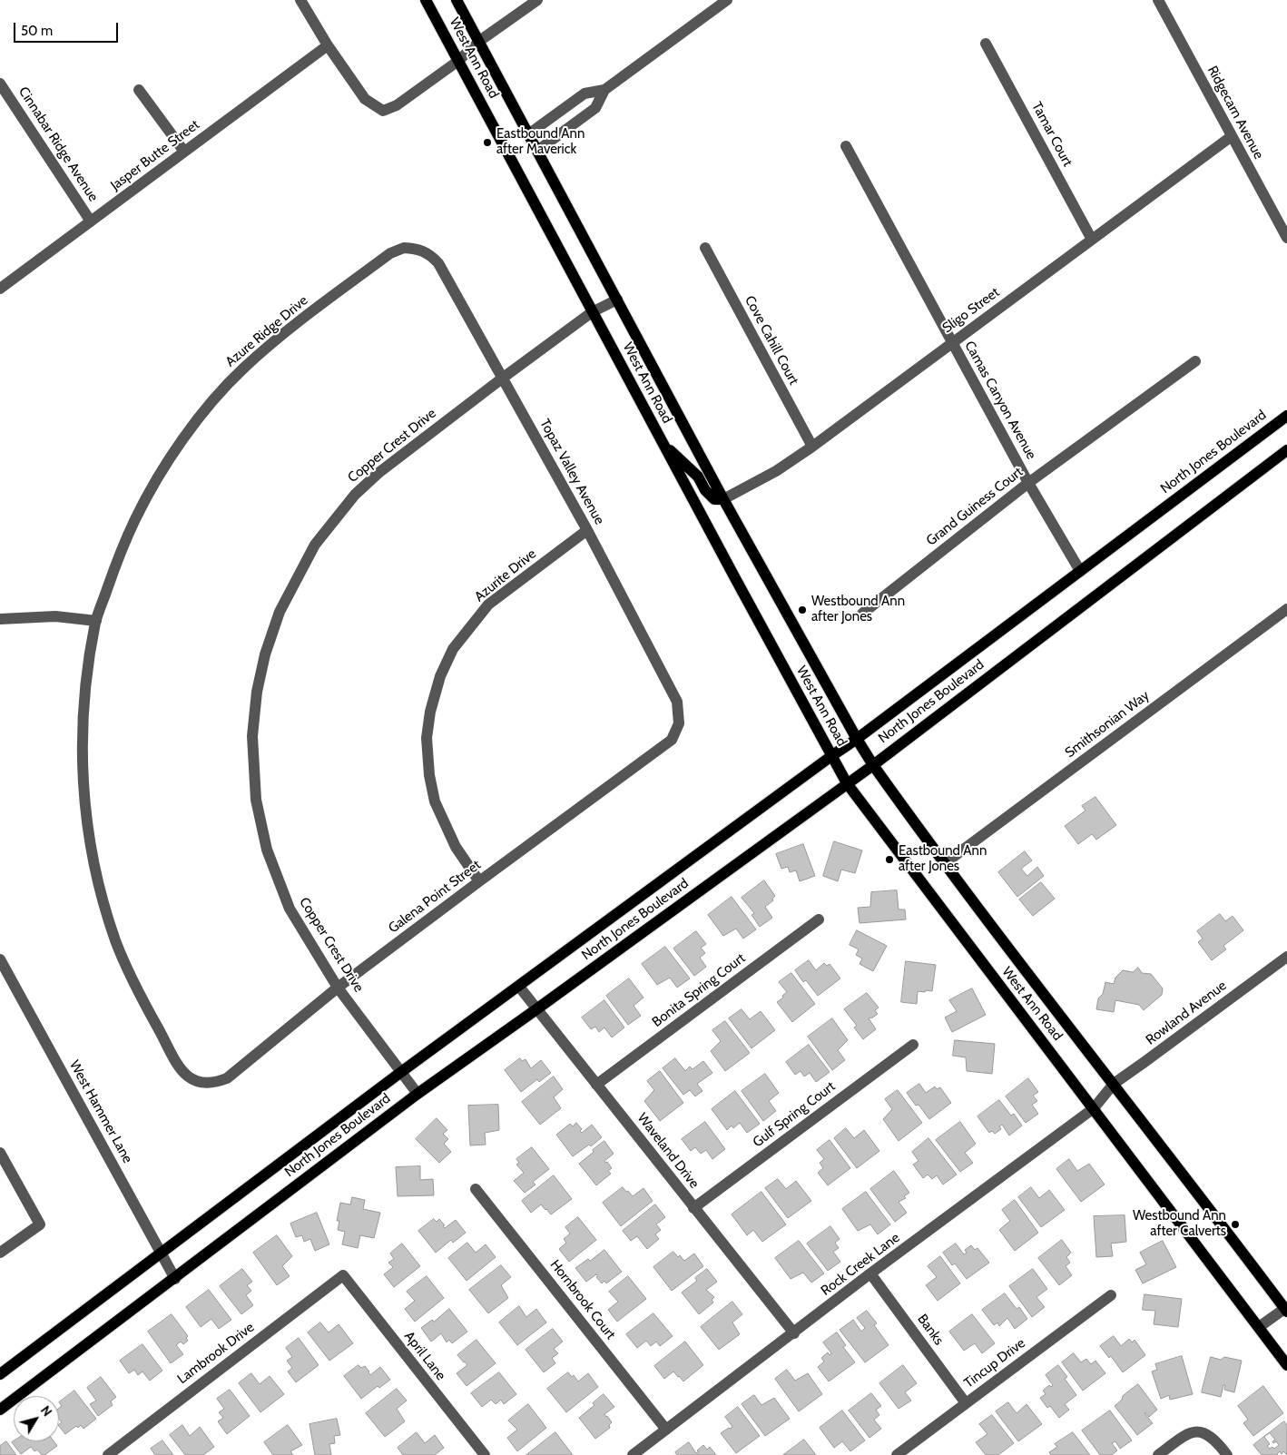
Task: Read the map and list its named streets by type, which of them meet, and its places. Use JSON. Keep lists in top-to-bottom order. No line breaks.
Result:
{"streets":{"main road":["West Ann Road","North Jones Boulevard"],"street":["Ridgecarn Avenue","Tamar Court","Cinnabar Ridge Avenue","Jasper Butte Street","Sligo Street","Azure Ridge Drive","Cove Cahill Court","Camas Canyon Avenue","Copper Crest Drive","Topaz Valley Avenue","Grand Guiness Court","Azurite Drive","Smithsonian Way","Galena Point Street","Bonita Spring Court","Rowland Avenue","West Hammer Lane","Gulf Spring Court","Waveland Drive","Rock Creek Lane","Hornbrook Court","Banks","Lambrook Drive","April Lane","Tincup Drive"]},"crossings":[["West Ann Road","Sligo Street"],["West Ann Road","Copper Crest Drive"],["West Ann Road","North Jones Boulevard"],["West Ann Road","Smithsonian Way"],["West Ann Road","Rowland Avenue"],["West Ann Road","Rock Creek Lane"],["Ridgecarn Avenue","Sligo Street"],["Tamar Court","Sligo Street"],["Cinnabar Ridge Avenue","Jasper Butte Street"],["Sligo Street","Cove Cahill Court"],["Sligo Street","Camas Canyon Avenue"],["Azure Ridge Drive","Topaz Valley Avenue"],["Azure Ridge Drive","Galena Point Street"],["Camas Canyon Avenue","North Jones Boulevard"],["Camas Canyon Avenue","Grand Guiness Court"],["Copper Crest Drive","North Jones Boulevard"],["Copper Crest Drive","Topaz Valley Avenue"],["Copper Crest Drive","Galena Point Street"],["North Jones Boulevard","West Hammer Lane"],["North Jones Boulevard","Waveland Drive"],["Topaz Valley Avenue","Azurite Drive"],["Topaz Valley Avenue","Galena Point Street"],["Azurite Drive","Galena Point Street"],["Bonita Spring Court","Waveland Drive"],["Rowland Avenue","Rock Creek Lane"],["Gulf Spring Court","Waveland Drive"],["Waveland Drive","Rock Creek Lane"],["Rock Creek Lane","Hornbrook Court"],["Rock Creek Lane","Banks"],["Banks","Tincup Drive"],["Lambrook Drive","April Lane"]],"places":["Eastbound Ann after Maverick","Westbound Ann after Jones","Eastbound Ann after Jones","Westbound Ann after Calverts"],"scale_bar":"50 m","north":"top right"}
